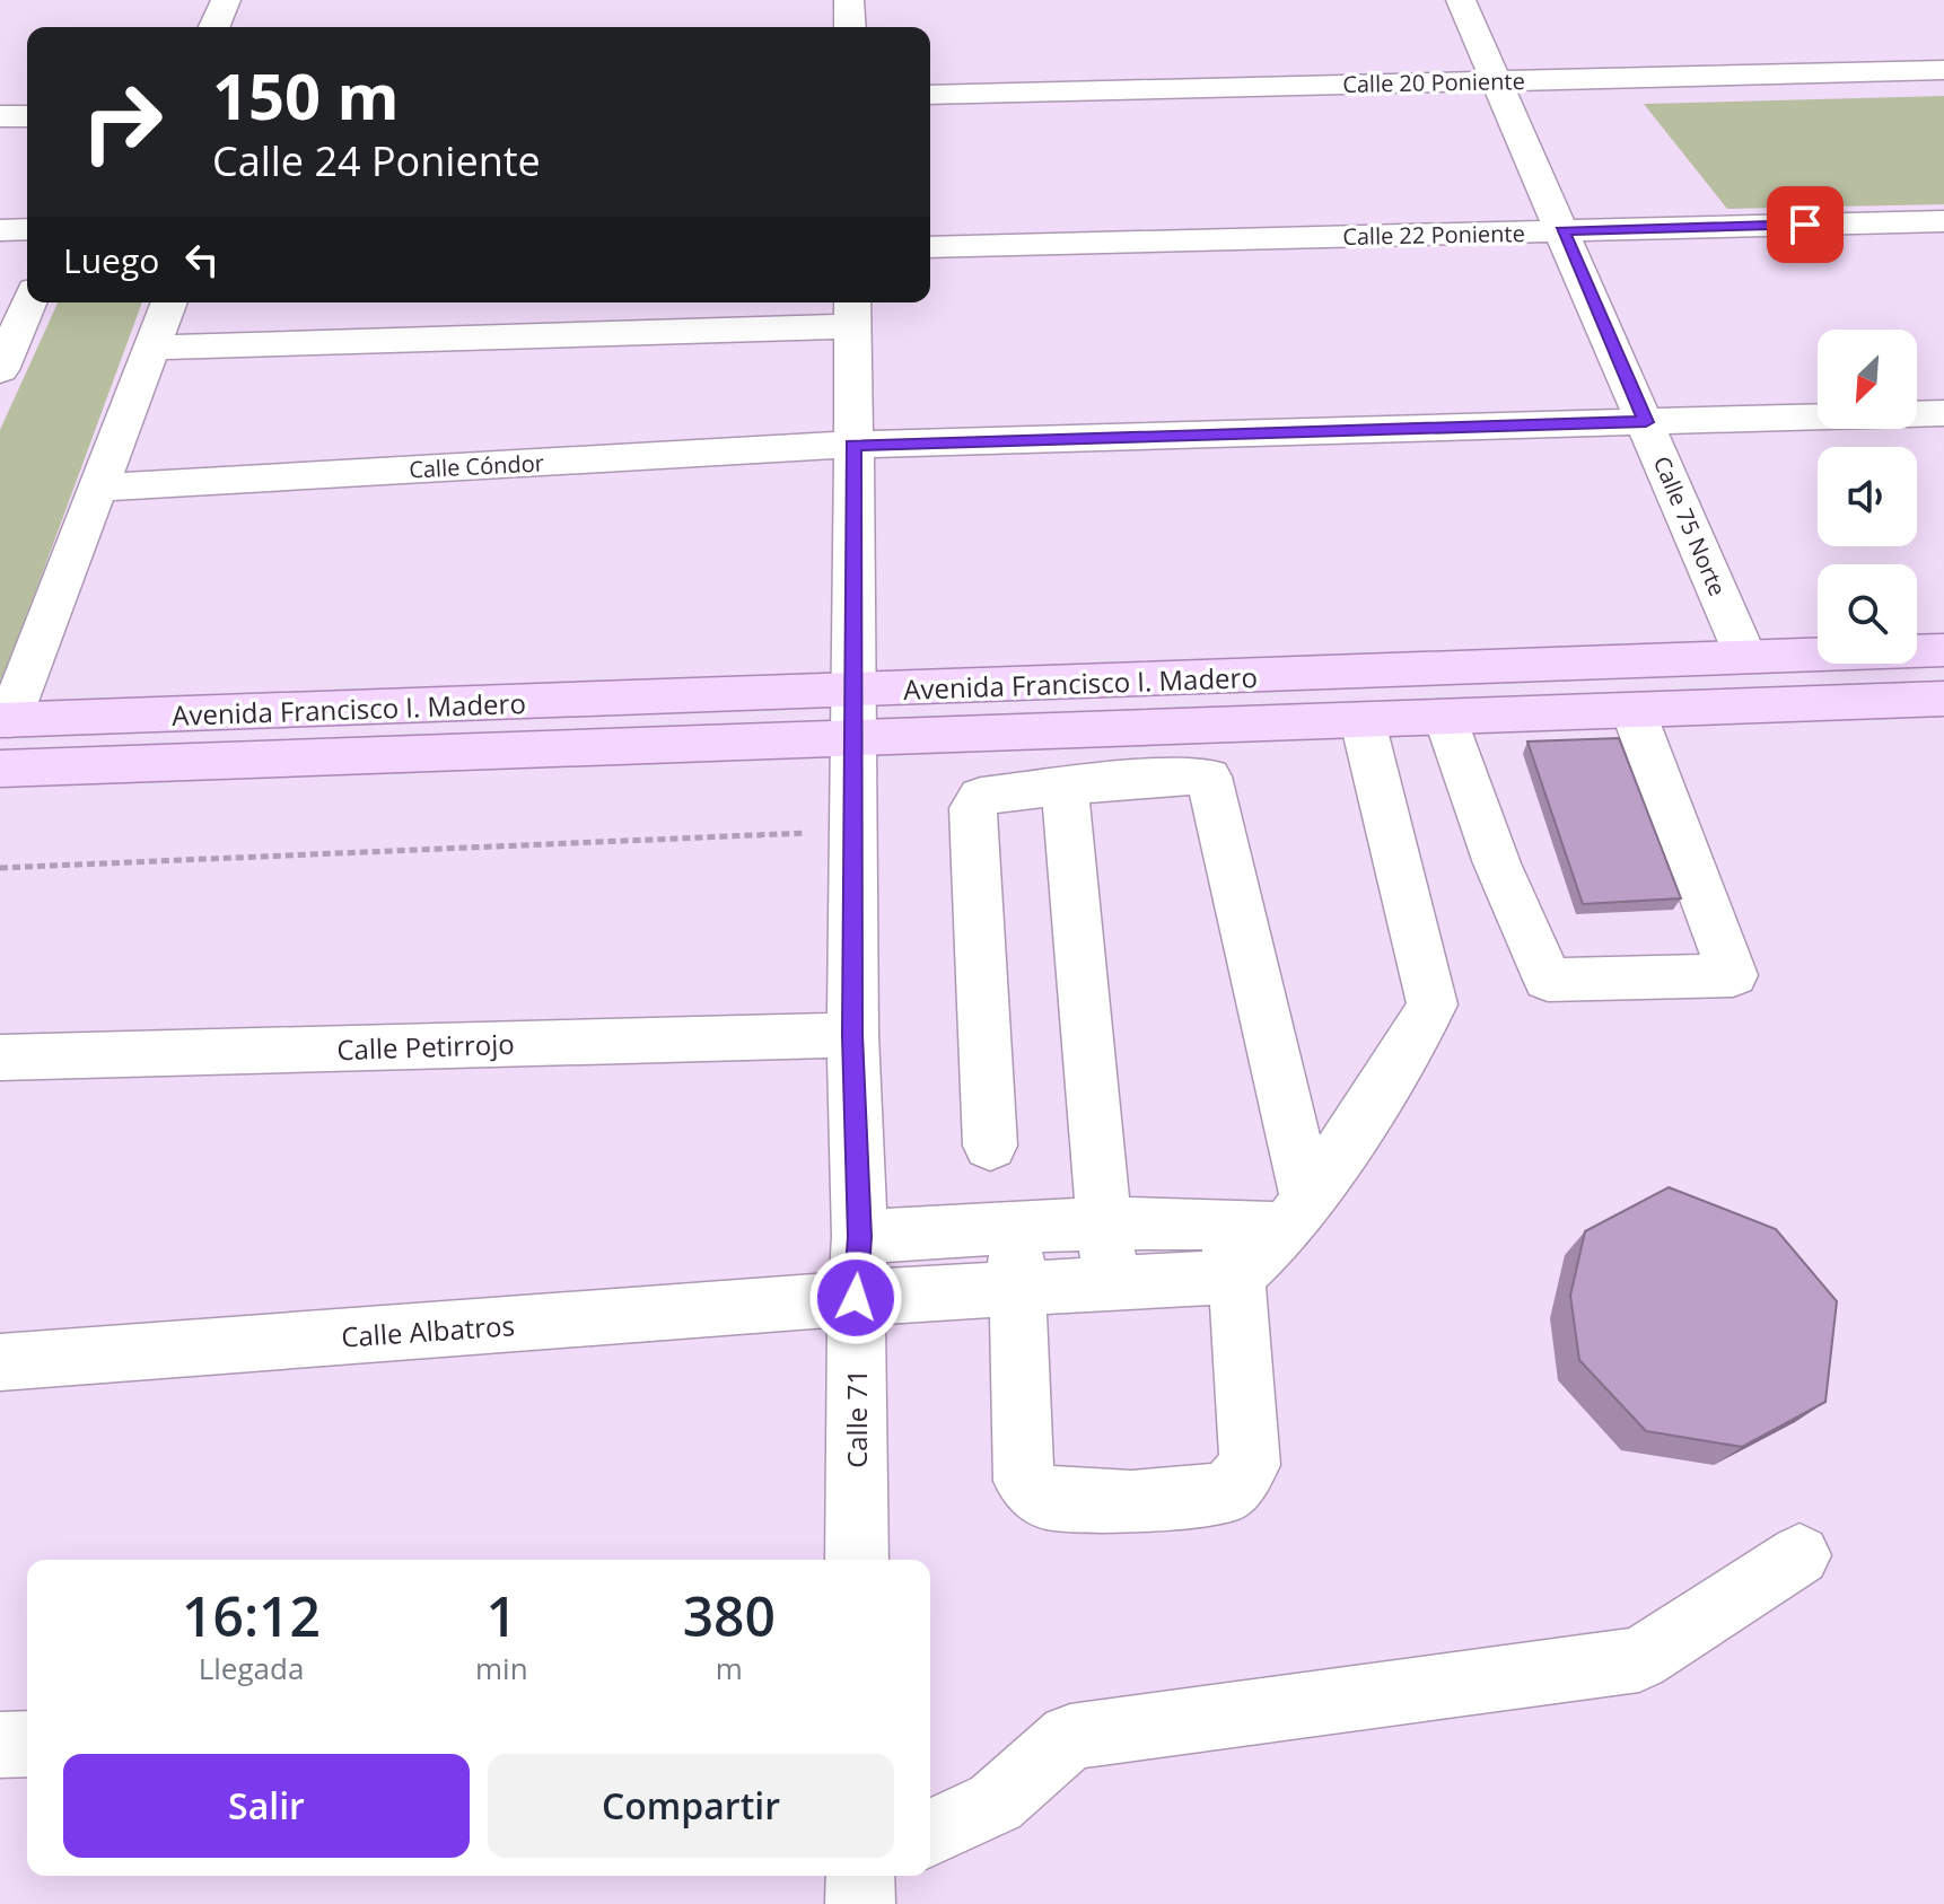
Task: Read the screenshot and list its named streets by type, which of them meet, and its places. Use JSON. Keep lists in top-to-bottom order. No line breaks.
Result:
{"streets":{"main road":["Avenida Francisco I. Madero"],"street":["Calle 20 Poniente","Calle 22 Poniente","Calle Cóndor","Calle 75 Norte","Calle Petirrojo","Calle Albatros","Calle 71"]},"crossings":[["Calle 20 Poniente","Calle 75 Norte"],["Calle 22 Poniente","Calle 75 Norte"],["Calle Cóndor","Calle 75 Norte"],["Calle Cóndor","Calle 71"],["Calle 75 Norte","Avenida Francisco I. Madero"],["Avenida Francisco I. Madero","Calle 71"],["Calle Petirrojo","Calle 71"],["Calle Albatros","Calle 71"]],"north":"bottom left","page":{"turn":["150 m","Calle 24 Poniente"],"then":"Luego","eta":["16:12","Llegada","1","min","380","m"],"buttons":["Salir","Compartir"]}}
